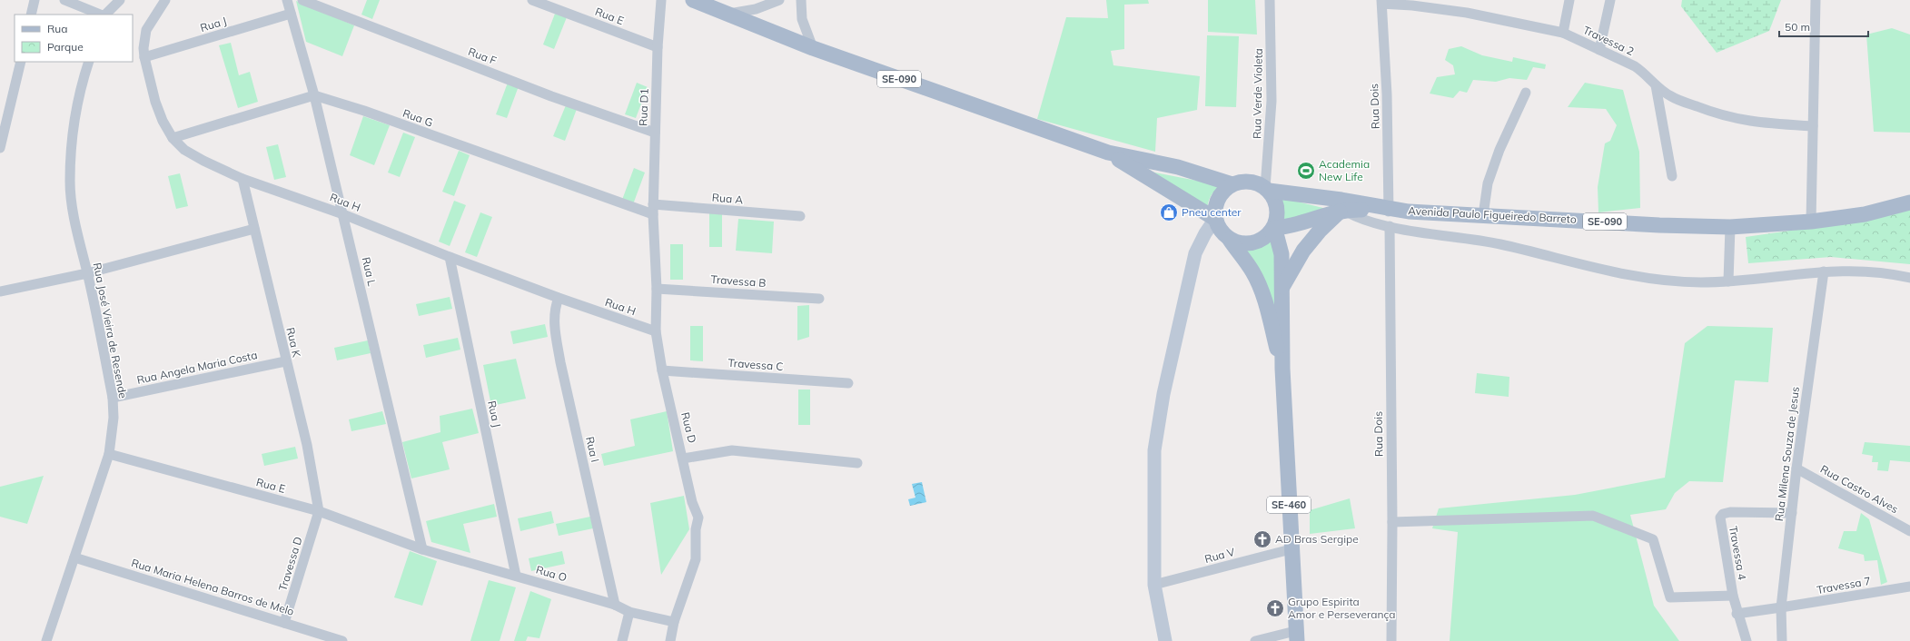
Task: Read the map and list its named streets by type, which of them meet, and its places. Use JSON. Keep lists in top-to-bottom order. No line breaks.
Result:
{"streets":{"main road":["SE-090","Avenida Paulo Figueiredo Barreto","SE-460"],"street":["Rua E","Rua J","Travessa 2","Rua F","Rua Verde Violeta","Rua Dois","Rua D1","Rua G","Rua A","Rua H","Rua L","Travessa B","Rua José Vieira de Resende","Rua K","Travessa C","Rua Angela Maria Costa","Rua D","Rua I","Rua Milena Souza de Jesus","Rua Castro Alves","Travessa 4","Rua V","Travessa D","Rua O","Travessa 7","Rua Maria Helena Barros de Melo"]},"crossings":[["Rua E","Rua D1"],["Rua E","Rua L"],["Rua E","Rua José Vieira de Resende"],["Rua E","Rua K"],["Rua E","Travessa D"],["Rua E","Rua O"],["Rua J","Rua H"],["Rua J","Rua L"],["Rua J","Rua O"],["Travessa 2","Rua Dois"],["Rua F","Rua D1"],["SE-090","Rua Verde Violeta"],["SE-090","Avenida Paulo Figueiredo Barreto"],["SE-090","SE-460"],["Rua Verde Violeta","Avenida Paulo Figueiredo Barreto"],["Rua Verde Violeta","SE-460"],["Rua Dois","Avenida Paulo Figueiredo Barreto"],["Rua D1","Rua G"],["Rua D1","Rua A"],["Rua D1","Rua D"],["Rua G","Rua A"],["Rua G","Rua L"],["Rua G","Rua D"],["Rua A","Rua D"],["Rua H","Rua L"],["Rua H","Rua K"],["Rua H","Rua D"],["Rua H","Rua I"],["Avenida Paulo Figueiredo Barreto","SE-460"],["Rua L","Rua O"],["Travessa B","Rua D"],["Rua José Vieira de Resende","Rua Angela Maria Costa"],["Rua José Vieira de Resende","Rua Maria Helena Barros de Melo"],["Rua K","Rua Angela Maria Costa"],["Rua K","Travessa D"],["Travessa C","Rua D"],["Rua D","Rua O"],["Rua I","Rua O"],["Rua Milena Souza de Jesus","Rua Castro Alves"],["Rua Milena Souza de Jesus","Travessa 4"],["Rua Milena Souza de Jesus","Travessa 7"],["SE-460","Rua V"],["Travessa 4","Travessa 7"],["Travessa D","Rua Maria Helena Barros de Melo"]],"places":{"sports":["Academia New Life"],"shop":["Pneu center"],"church":["AD Bras Sergipe","Grupo Espirita Amor e Perseverança"]},"legend":["Rua","Parque"],"scale_bar":"50 m"}
